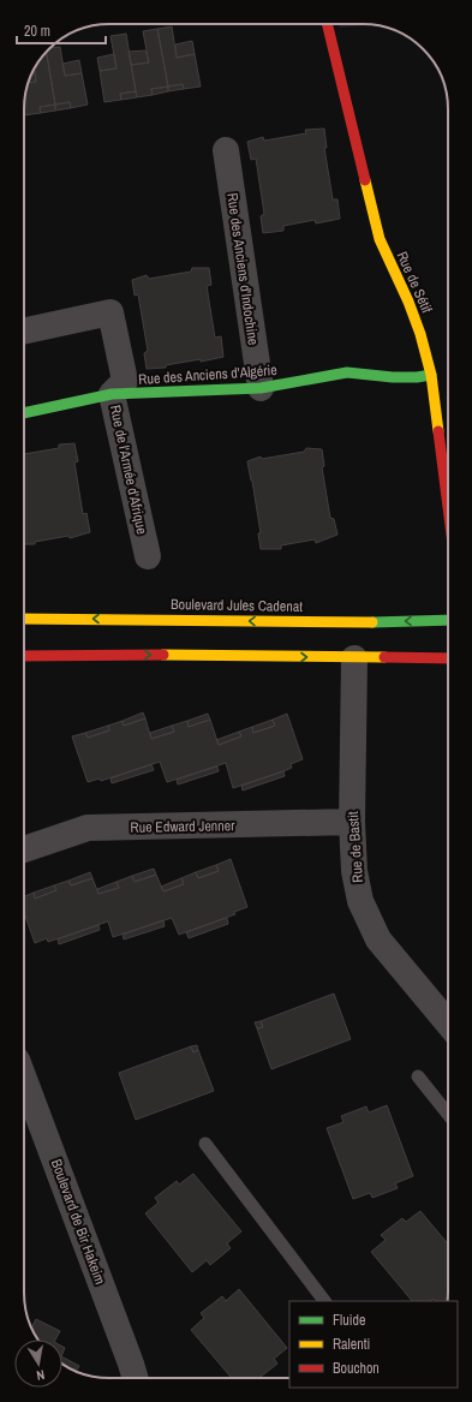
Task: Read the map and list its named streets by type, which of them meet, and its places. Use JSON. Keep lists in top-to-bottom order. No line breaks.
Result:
{"streets":{"street":["Rue des Anciens d'Indochine","Rue de Sétif","Rue des Anciens d'Algérie","Rue de l'Armée d'Afrique","Boulevard Jules Cadenat","Rue Edward Jenner","Rue de Bastit","Boulevard de Bir Hakeim"]},"crossings":[["Rue des Anciens d'Indochine","Rue des Anciens d'Algérie"],["Rue de Sétif","Rue des Anciens d'Algérie"],["Rue des Anciens d'Algérie","Rue de l'Armée d'Afrique"],["Rue Edward Jenner","Rue de Bastit"]],"legend":["Fluide","Ralenti","Bouchon"],"scale_bar":"20 m","north":"bottom"}
